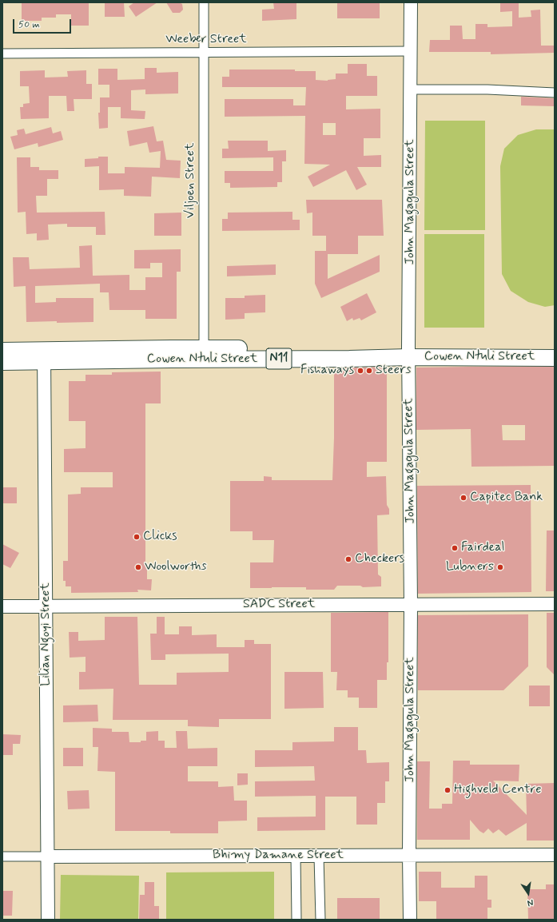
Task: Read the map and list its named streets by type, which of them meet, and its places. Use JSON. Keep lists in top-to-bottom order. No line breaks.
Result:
{"streets":{"highway":["Cowen Ntuli Street","N11"],"main road":["John Magagula Street","SADC Street","Lilian Ngoyi Street","Bhimy Damane Street"],"street":["Weeber Street","Viljoen Street"]},"crossings":[["Weeber Street","Viljoen Street"],["Weeber Street","John Magagula Street"],["Viljoen Street","Cowen Ntuli Street"],["John Magagula Street","Cowen Ntuli Street"],["John Magagula Street","SADC Street"],["John Magagula Street","Bhimy Damane Street"],["Cowen Ntuli Street","Lilian Ngoyi Street"],["SADC Street","Lilian Ngoyi Street"],["Lilian Ngoyi Street","Bhimy Damane Street"]],"places":["Fishaways","Steers","Capitec Bank","Clicks","Fairdeal","Checkers","Woolworths","Lubners","Highveld Centre"],"scale_bar":"50 m","north":"bottom"}
